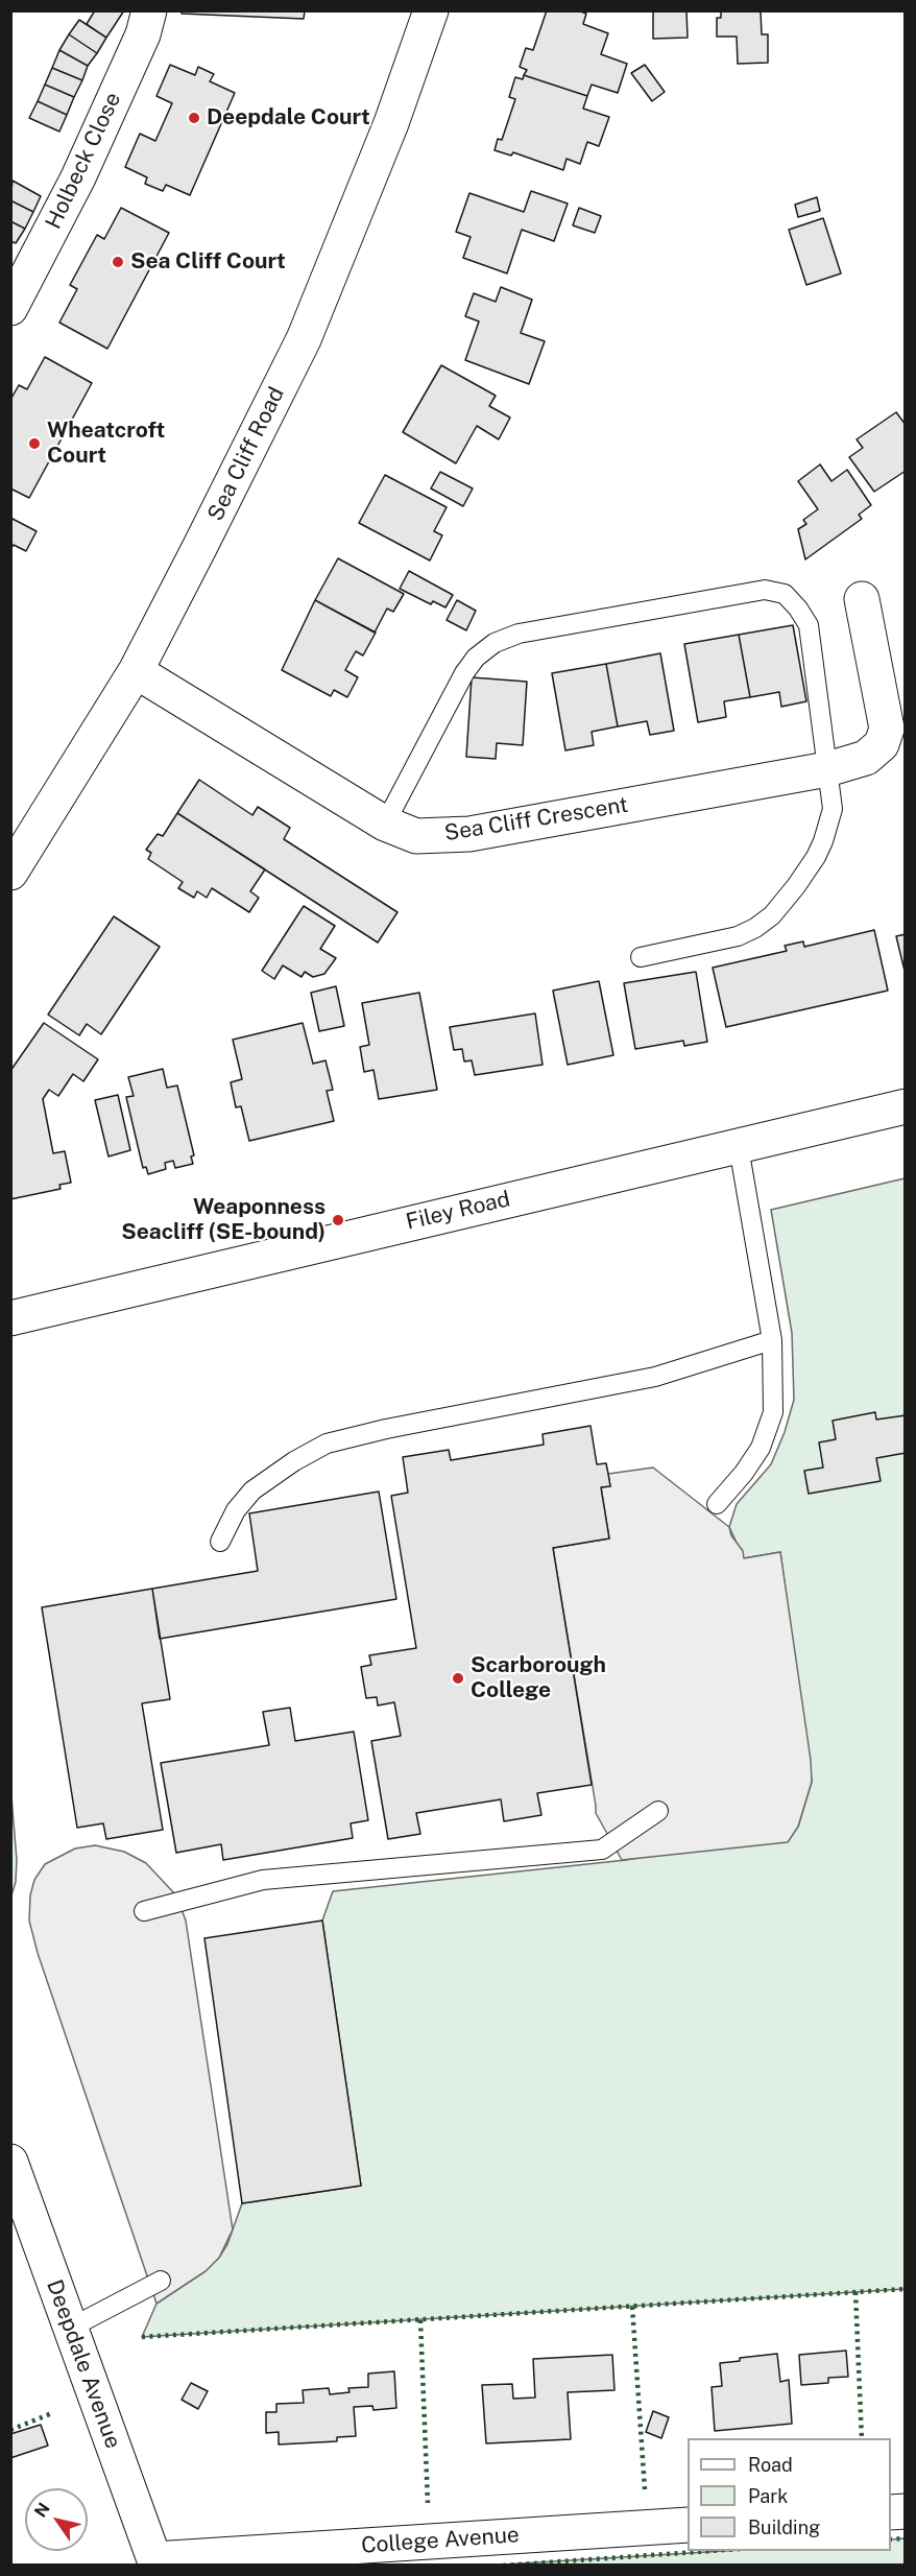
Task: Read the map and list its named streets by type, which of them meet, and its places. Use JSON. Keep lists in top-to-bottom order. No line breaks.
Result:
{"streets":{"main road":["Holbeck Close","Sea Cliff Road","Sea Cliff Crescent","Filey Road","Deepdale Avenue","College Avenue"]},"crossings":[["Sea Cliff Road","Sea Cliff Crescent"],["Deepdale Avenue","College Avenue"]],"places":["Deepdale Court","Sea Cliff Court","Wheatcroft Court","Weaponness Seacliff (SE-bound)","Scarborough College"],"legend":["Road","Park","Building"],"north":"top left"}
